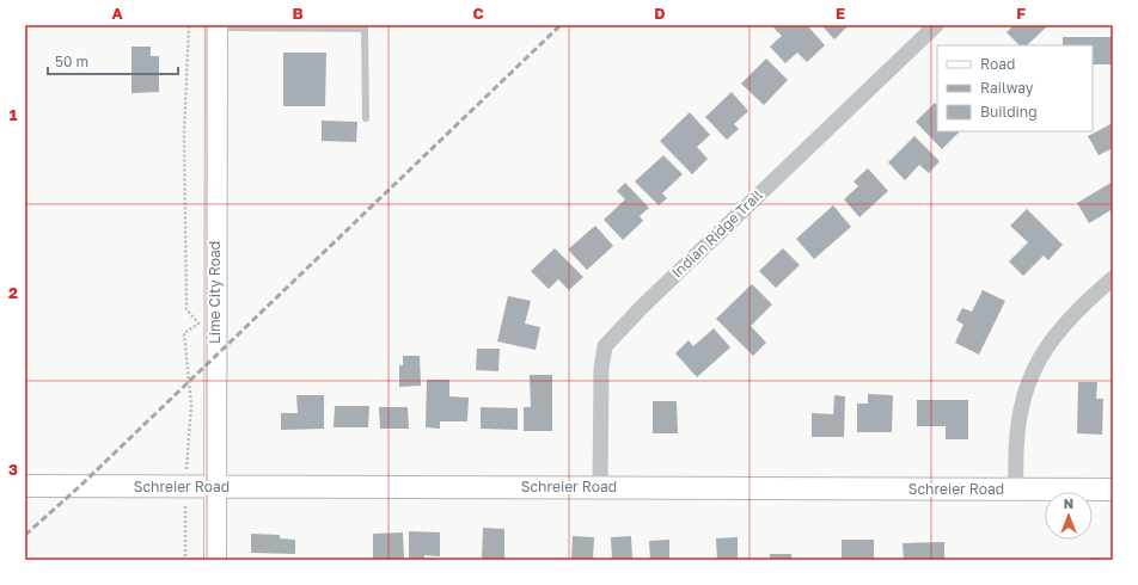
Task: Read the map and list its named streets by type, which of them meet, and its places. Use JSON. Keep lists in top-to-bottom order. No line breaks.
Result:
{"streets":{"street":["Indian Ridge Trail","Lime City Road","Schreier Road"]},"crossings":[["Indian Ridge Trail","Schreier Road"],["Lime City Road","Schreier Road"]],"legend":["Road","Railway","Building"],"scale_bar":"50 m","north":"top","grid":{"columns":["A","B","C","D","E","F"],"rows":["1","2","3"]}}
